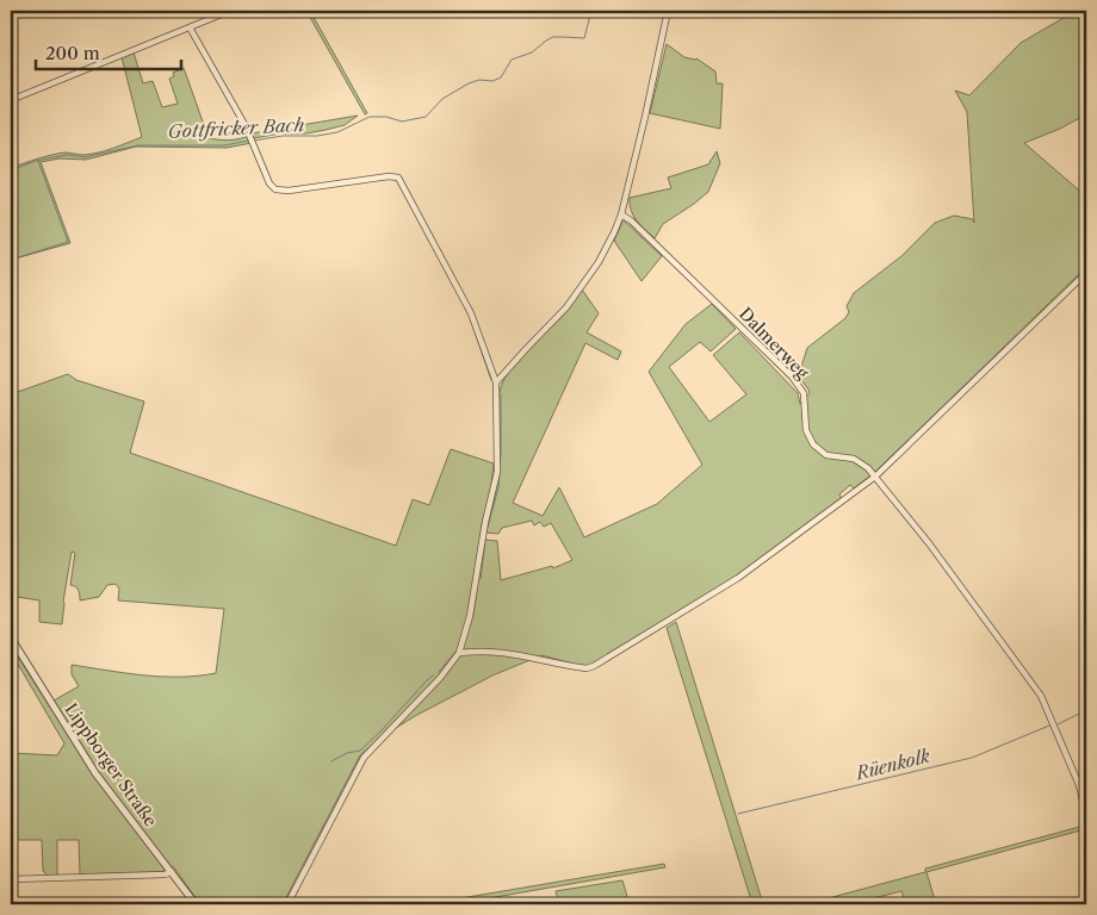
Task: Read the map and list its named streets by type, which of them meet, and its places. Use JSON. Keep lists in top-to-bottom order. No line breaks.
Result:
{"streets":{"street":["Dalmerweg","Lippborger Straße"]},"water":["Gottfricker Bach","Rüenkolk"],"scale_bar":"200 m"}
